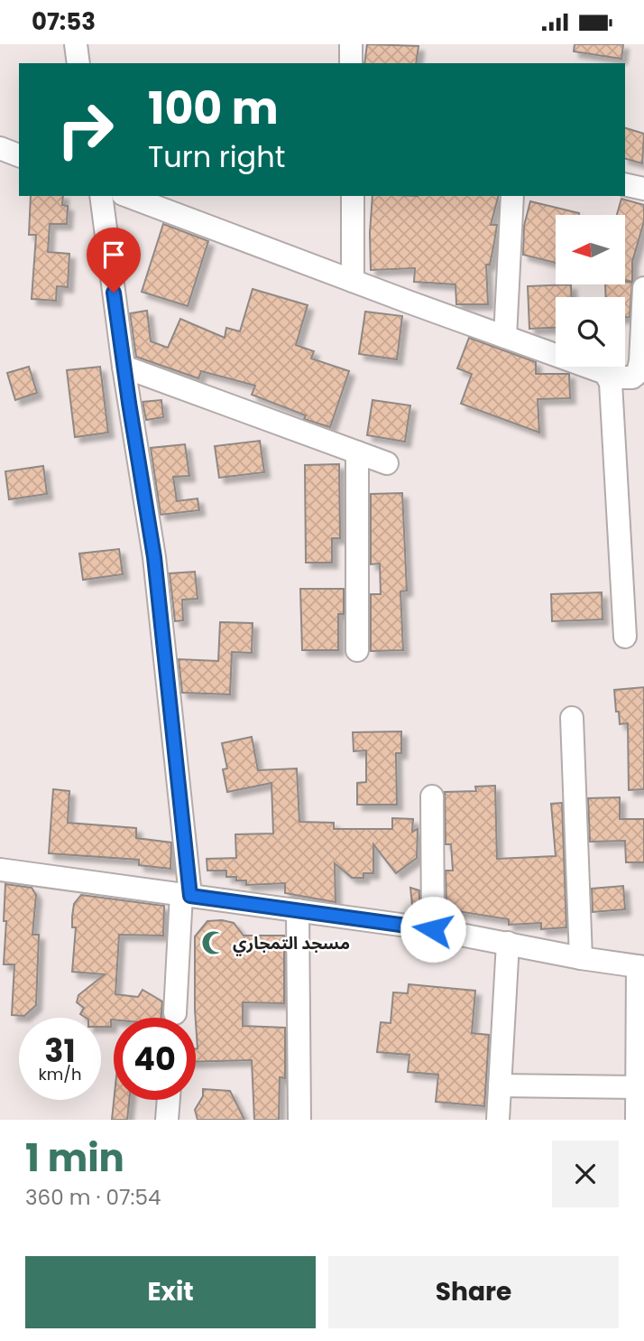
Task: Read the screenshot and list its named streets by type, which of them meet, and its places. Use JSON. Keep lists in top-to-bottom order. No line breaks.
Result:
{"places":{"mosque":["مسجد التمجاري"]},"north":"left","page":{"status":"07:53","turn":["100 m","Turn right"],"speed":"31 km/h","limit":"40","heading":["1 min","360 m · 07:54"],"buttons":["Exit","Share"]}}
